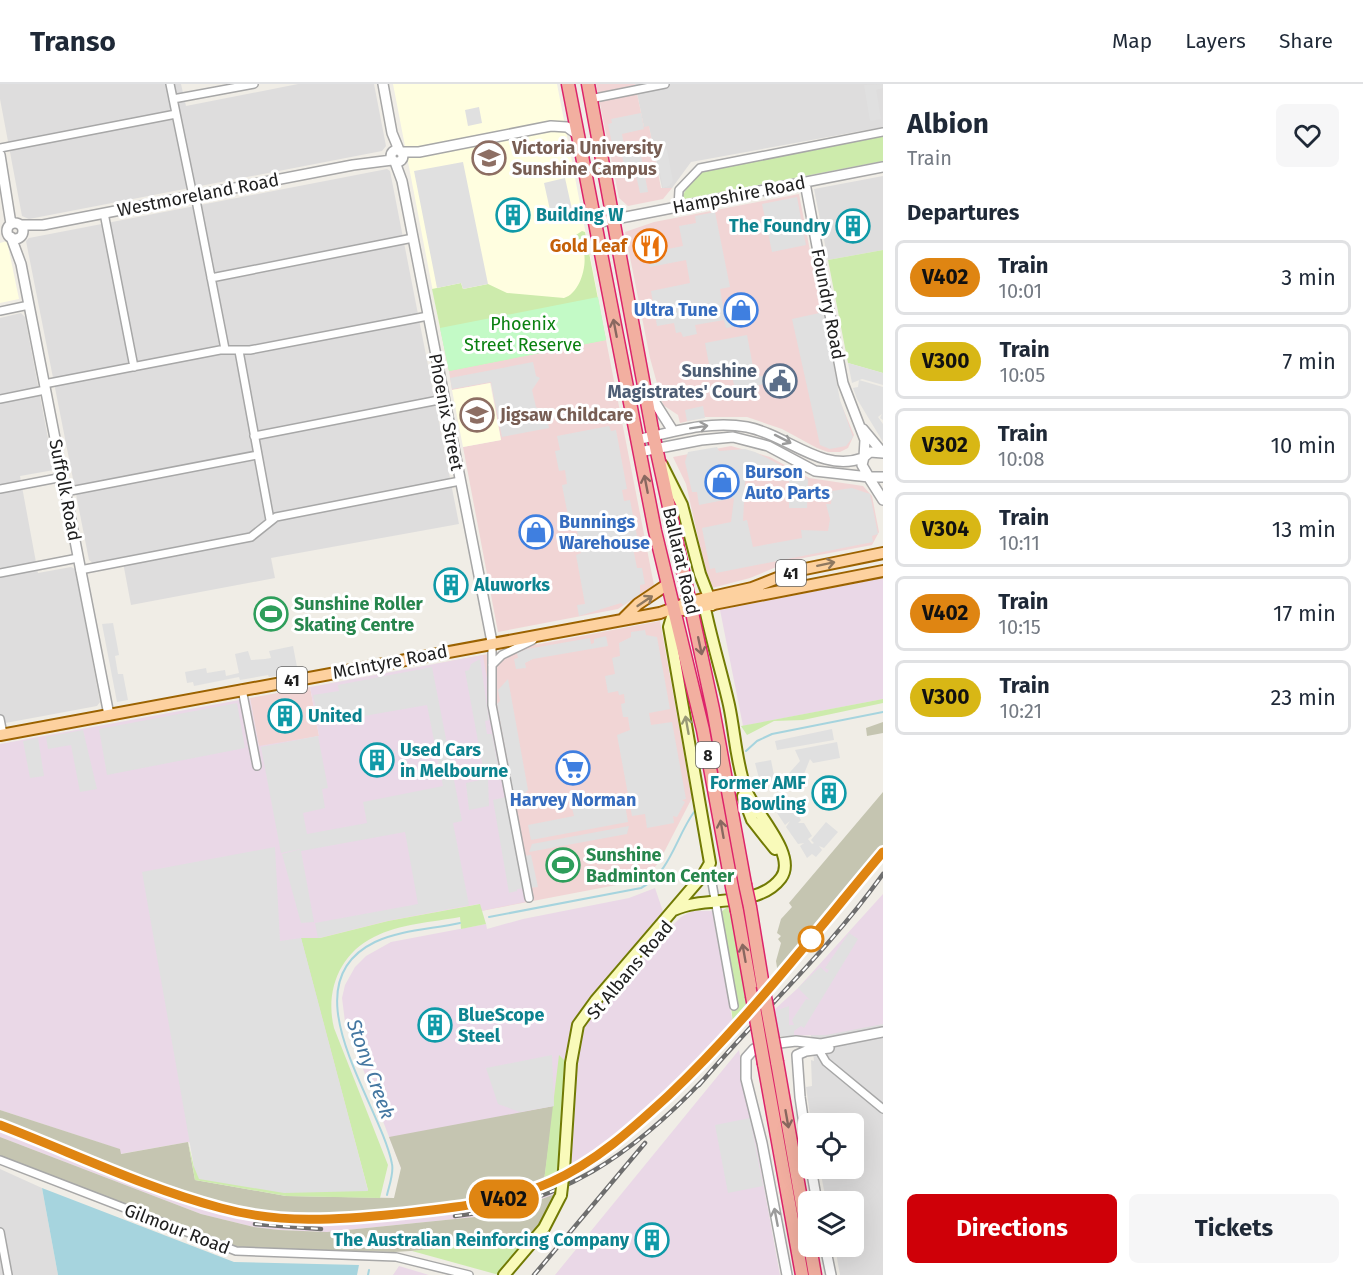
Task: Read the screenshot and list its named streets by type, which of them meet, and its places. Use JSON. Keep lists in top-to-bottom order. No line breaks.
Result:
{"streets":{"highway":["Ballarat Road","8"],"main road":["41","McIntyre Road","St Albans Road"],"street":["Westmoreland Road","Hampshire Road","Foundry Road","Phoenix Street","Suffolk Road","Gilmour Road"]},"crossings":[["Westmoreland Road","Phoenix Street"],["Westmoreland Road","Suffolk Road"],["Westmoreland Road","Ballarat Road"],["Hampshire Road","Foundry Road"],["Hampshire Road","Ballarat Road"],["Phoenix Street","McIntyre Road"],["Suffolk Road","McIntyre Road"],["Ballarat Road","41"],["Ballarat Road","McIntyre Road"],["Ballarat Road","St Albans Road"],["41","McIntyre Road"],["41","St Albans Road"]],"water":["Stony Creek"],"parks":["Phoenix Street Reserve"],"places":{"school or university":["Victoria University Sunshine Campus","Jigsaw Childcare"],"building":["Building W","The Foundry","Aluworks","United","Used Cars in Melbourne","Former AMF Bowling","BlueScope Steel","The Australian Reinforcing Company"],"restaurant":["Gold Leaf"],"shop":["Ultra Tune","Burson Auto Parts","Bunnings Warehouse"],"public building":["Sunshine Magistrates' Court"],"sports":["Sunshine Roller Skating Centre","Sunshine Badminton Center"],"supermarket":["Harvey Norman"]},"page":{"header":"Transo","nav":["Map","Layers","Share"],"on_map":"V402","heading":[["Albion","Train"],"Departures"],"list":[{"mark":"V402","name":"Train","note":"10:01","value":"3 min"},{"mark":"V300","name":"Train","note":"10:05","value":"7 min"},{"mark":"V302","name":"Train","note":"10:08","value":"10 min"},{"mark":"V304","name":"Train","note":"10:11","value":"13 min"},{"mark":"V402","name":"Train","note":"10:15","value":"17 min"},{"mark":"V300","name":"Train","note":"10:21","value":"23 min"}],"buttons":["Directions","Tickets"]}}
